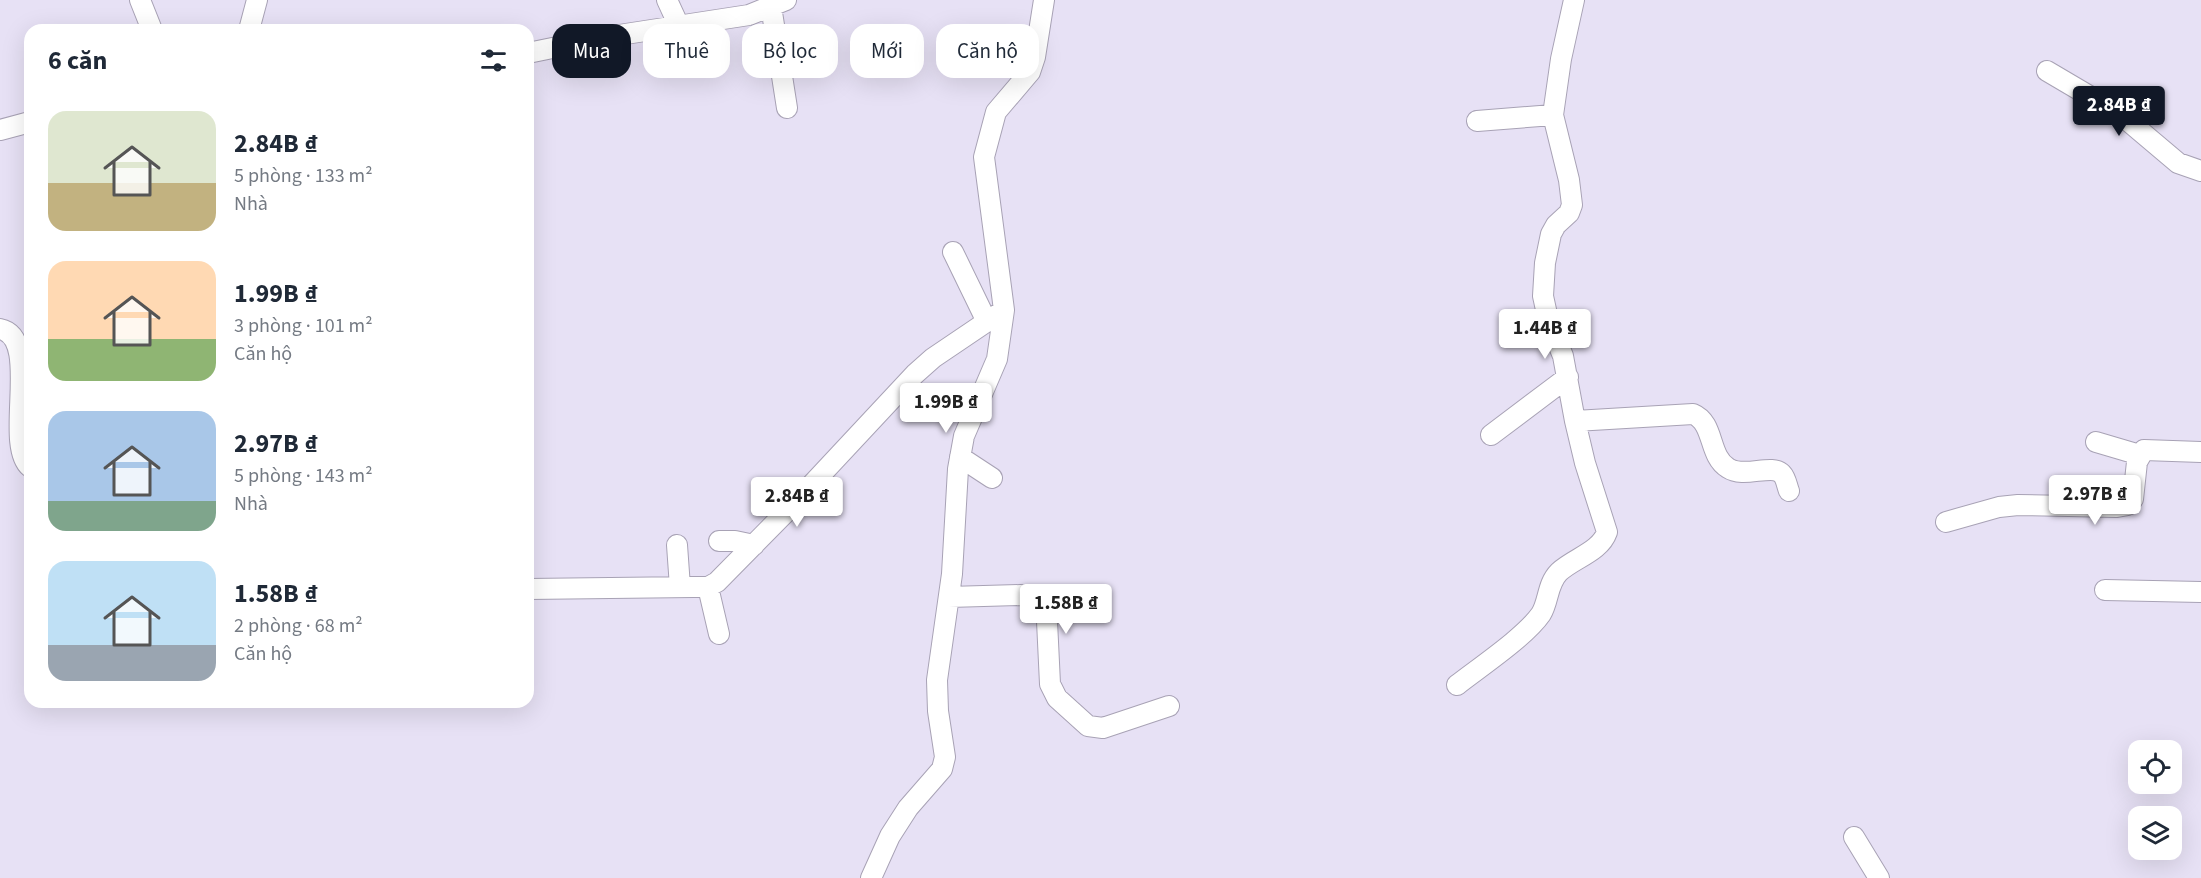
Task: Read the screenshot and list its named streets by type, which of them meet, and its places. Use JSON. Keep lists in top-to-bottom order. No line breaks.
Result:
{"page":{"chip":["Mua","Thuê","Bộ lọc","Mới","Căn hộ"],"heading":"6 căn","price":["2.84B ₫","1.44B ₫","1.99B ₫","2.97B ₫","2.84B ₫","1.58B ₫"],"list":[{"name":"2.84B ₫","note":"5 phòng · 133 m² · Nhà"},{"name":"1.99B ₫","note":"3 phòng · 101 m² · Căn hộ"},{"name":"2.97B ₫","note":"5 phòng · 143 m² · Nhà"},{"name":"1.58B ₫","note":"2 phòng · 68 m² · Căn hộ"}]}}
